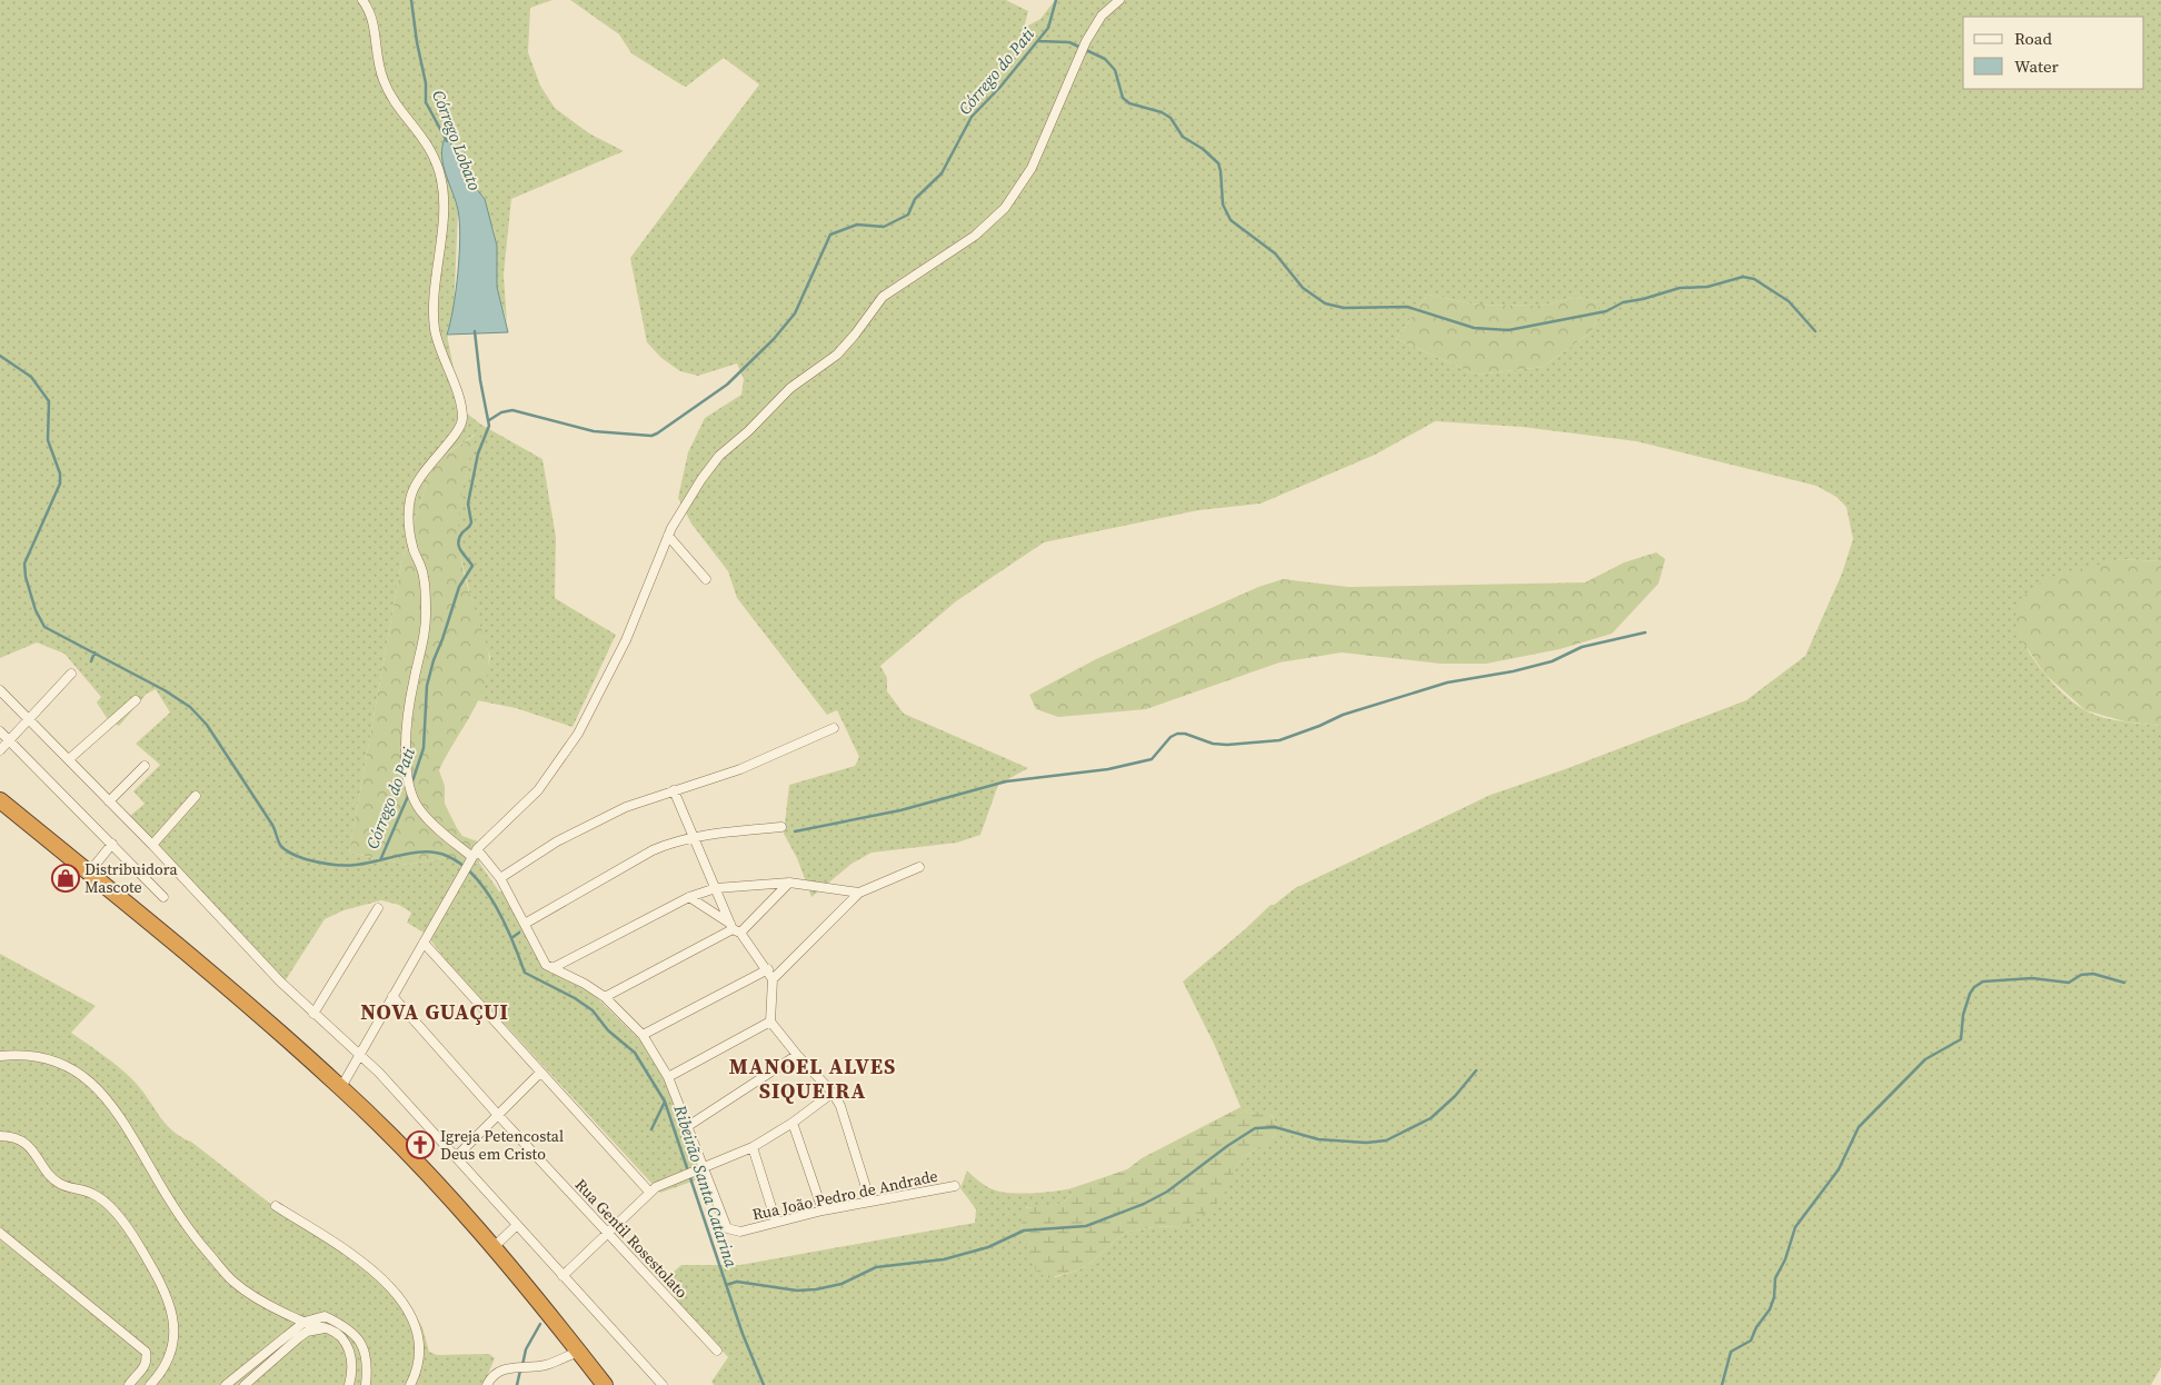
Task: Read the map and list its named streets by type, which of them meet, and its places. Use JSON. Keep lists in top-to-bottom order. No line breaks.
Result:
{"streets":{"street":["Rua João Pedro de Andrade","Rua Gentil Rosestolato"]},"districts":["NOVA GUAÇUI","MANOEL ALVES SIQUEIRA"],"water":["Córrego do Pati","Córrego Lobato","Ribeirão Santa Catarina"],"places":{"shop":["Distribuidora Mascote"],"church":["Igreja Petencostal Deus em Cristo"]},"legend":["Road","Water"]}
